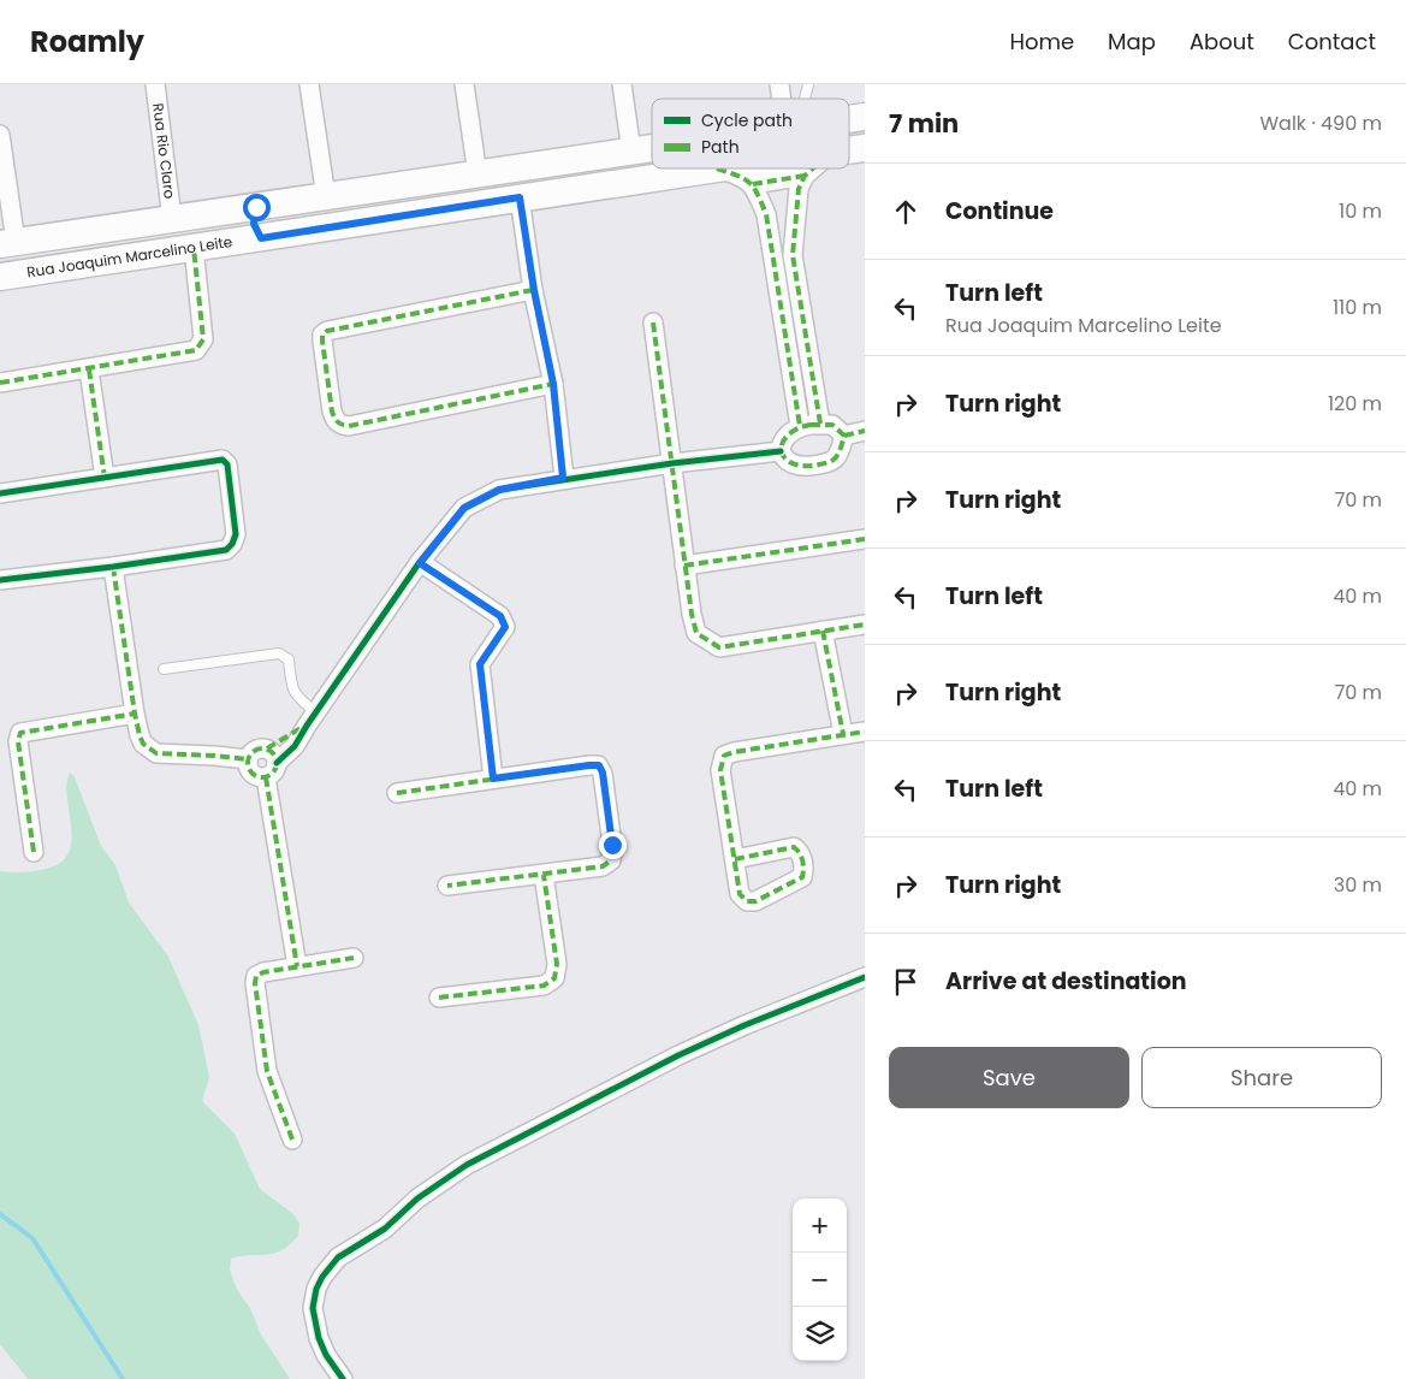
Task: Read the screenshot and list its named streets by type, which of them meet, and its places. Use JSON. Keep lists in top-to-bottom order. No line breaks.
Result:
{"streets":{"main road":["Rua Joaquim Marcelino Leite"],"street":["Rua Rio Claro"]},"crossings":[["Rua Rio Claro","Rua Joaquim Marcelino Leite"]],"legend":["Cycle path","Path"],"page":{"header":"Roamly","nav":["Home","Map","About","Contact"],"heading":["7 min","Walk · 490 m"],"list":[["Continue","10 m"],["Turn left","Rua Joaquim Marcelino Leite","110 m"],["Turn right","120 m"],["Turn right","70 m"],["Turn left","40 m"],["Turn right","70 m"],["Turn left","40 m"],["Turn right","30 m"],"Arrive at destination"],"buttons":["Save","Share"],"map_buttons":["+","−"]}}
